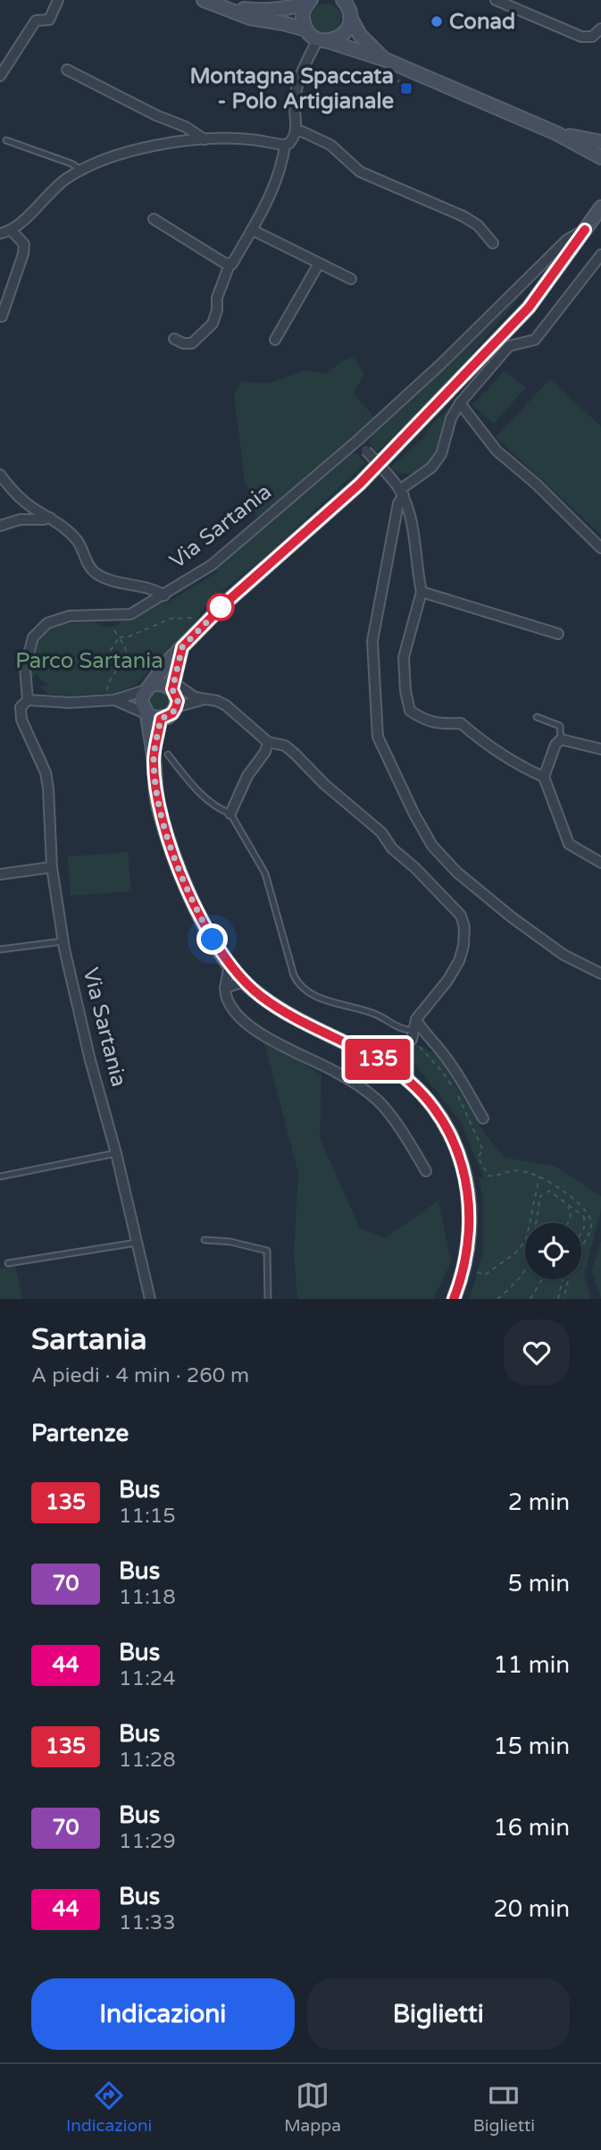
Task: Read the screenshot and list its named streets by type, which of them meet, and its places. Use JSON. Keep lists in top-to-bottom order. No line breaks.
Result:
{"streets":{"street":["Via Sartania"]},"parks":["Parco Sartania"],"places":{"other":["Conad"],"transit":["Montagna Spaccata - Polo Artigianale"]},"lines":["bus line 135"],"page":{"on_map":"135","heading":[["Sartania","A piedi · 4 min · 260 m"],"Partenze"],"list":[{"mark":"135","name":"Bus","note":"11:15","value":"2 min"},{"mark":"70","name":"Bus","note":"11:18","value":"5 min"},{"mark":"44","name":"Bus","note":"11:24","value":"11 min"},{"mark":"135","name":"Bus","note":"11:28","value":"15 min"},{"mark":"70","name":"Bus","note":"11:29","value":"16 min"},{"mark":"44","name":"Bus","note":"11:33","value":"20 min"}],"buttons":["Indicazioni","Biglietti"],"tabs":["Indicazioni","Mappa","Biglietti"]}}
